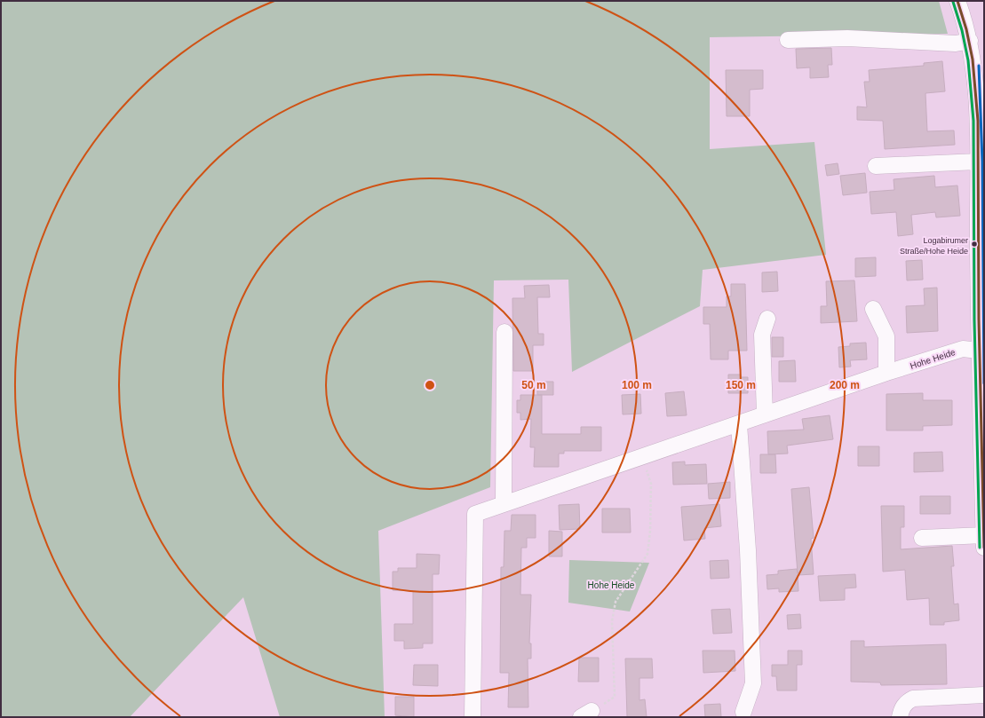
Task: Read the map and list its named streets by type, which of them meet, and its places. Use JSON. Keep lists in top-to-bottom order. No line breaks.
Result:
{"streets":{"street":["Hohe Heide"]},"parks":["Hohe Heide"],"places":["Logabirumer Straße/Hohe Heide"],"rings":["50 m","100 m","150 m","200 m"]}
